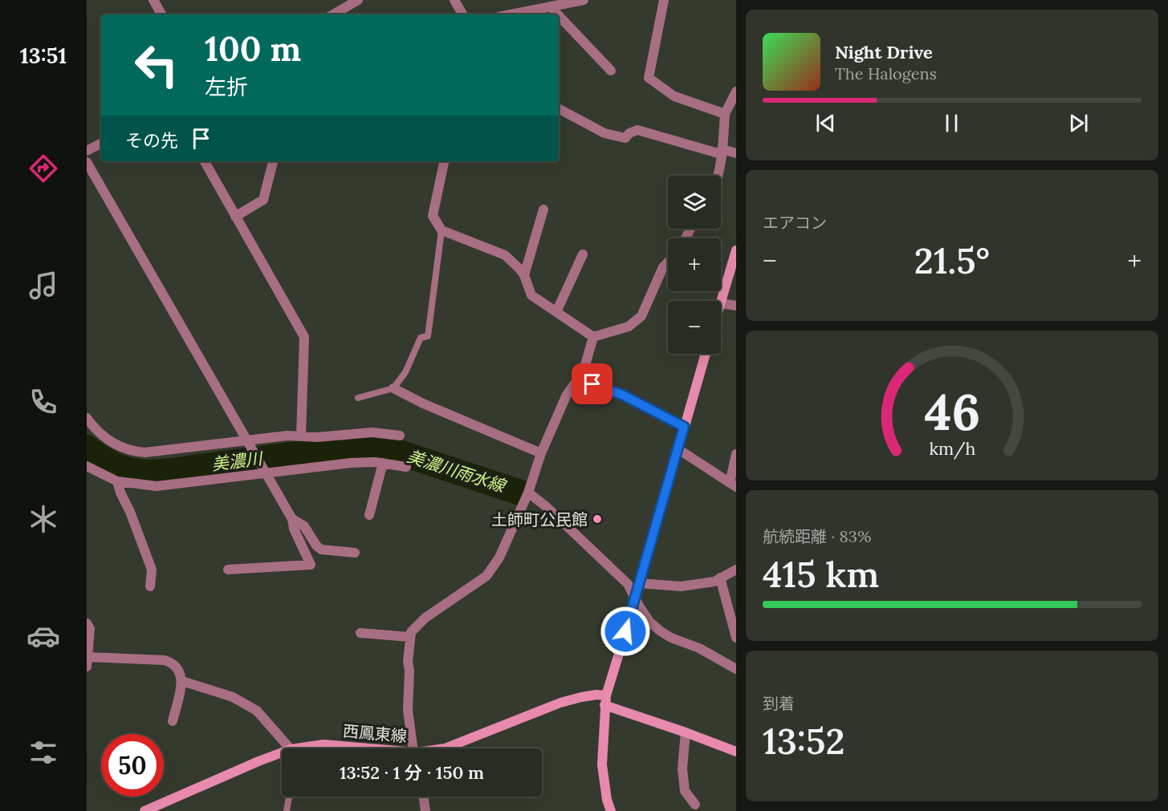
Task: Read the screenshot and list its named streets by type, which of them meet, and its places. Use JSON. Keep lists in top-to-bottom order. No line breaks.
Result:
{"streets":{"main road":["西鳳東線"]},"water":["美濃川","美濃川雨水線"],"places":["土師町公民館"],"page":{"tabs":"13:51","turn":["100 m","左折"],"song":["Night Drive","The Halogens"],"then":"その先","tile":["エアコン",["航続距離 · 83%","415 km"],["到着","13:52"]],"map_buttons":["+","−"],"heat":["−","21.5°","+"],"limit":"50","trip":"13:52 · 1 分 · 150 m","gauge":["46","km/h"]}}
